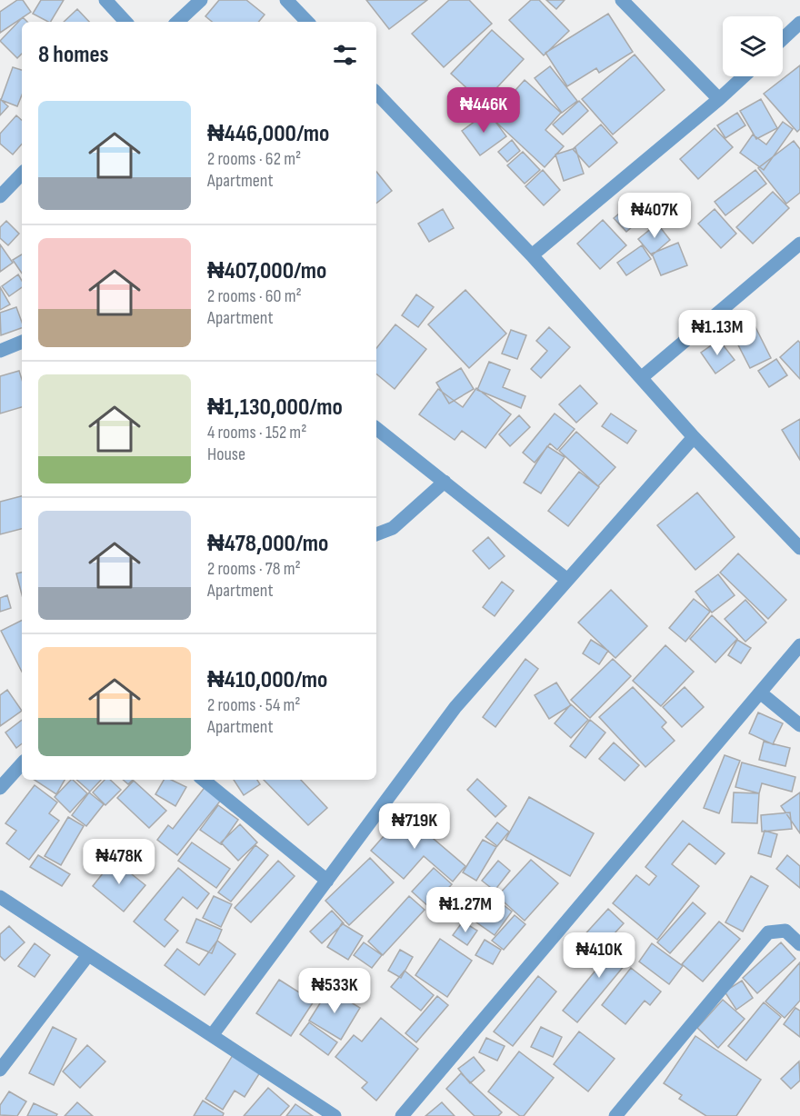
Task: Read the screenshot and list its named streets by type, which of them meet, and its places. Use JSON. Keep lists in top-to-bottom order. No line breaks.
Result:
{"page":{"heading":"8 homes","price":["₦446K","₦407K","₦1.13M","₦719K","₦478K","₦1.27M","₦410K","₦533K"],"list":[{"name":"₦446,000/mo","note":"2 rooms · 62 m² · Apartment"},{"name":"₦407,000/mo","note":"2 rooms · 60 m² · Apartment"},{"name":"₦1,130,000/mo","note":"4 rooms · 152 m² · House"},{"name":"₦478,000/mo","note":"2 rooms · 78 m² · Apartment"},{"name":"₦410,000/mo","note":"2 rooms · 54 m² · Apartment"}]}}
